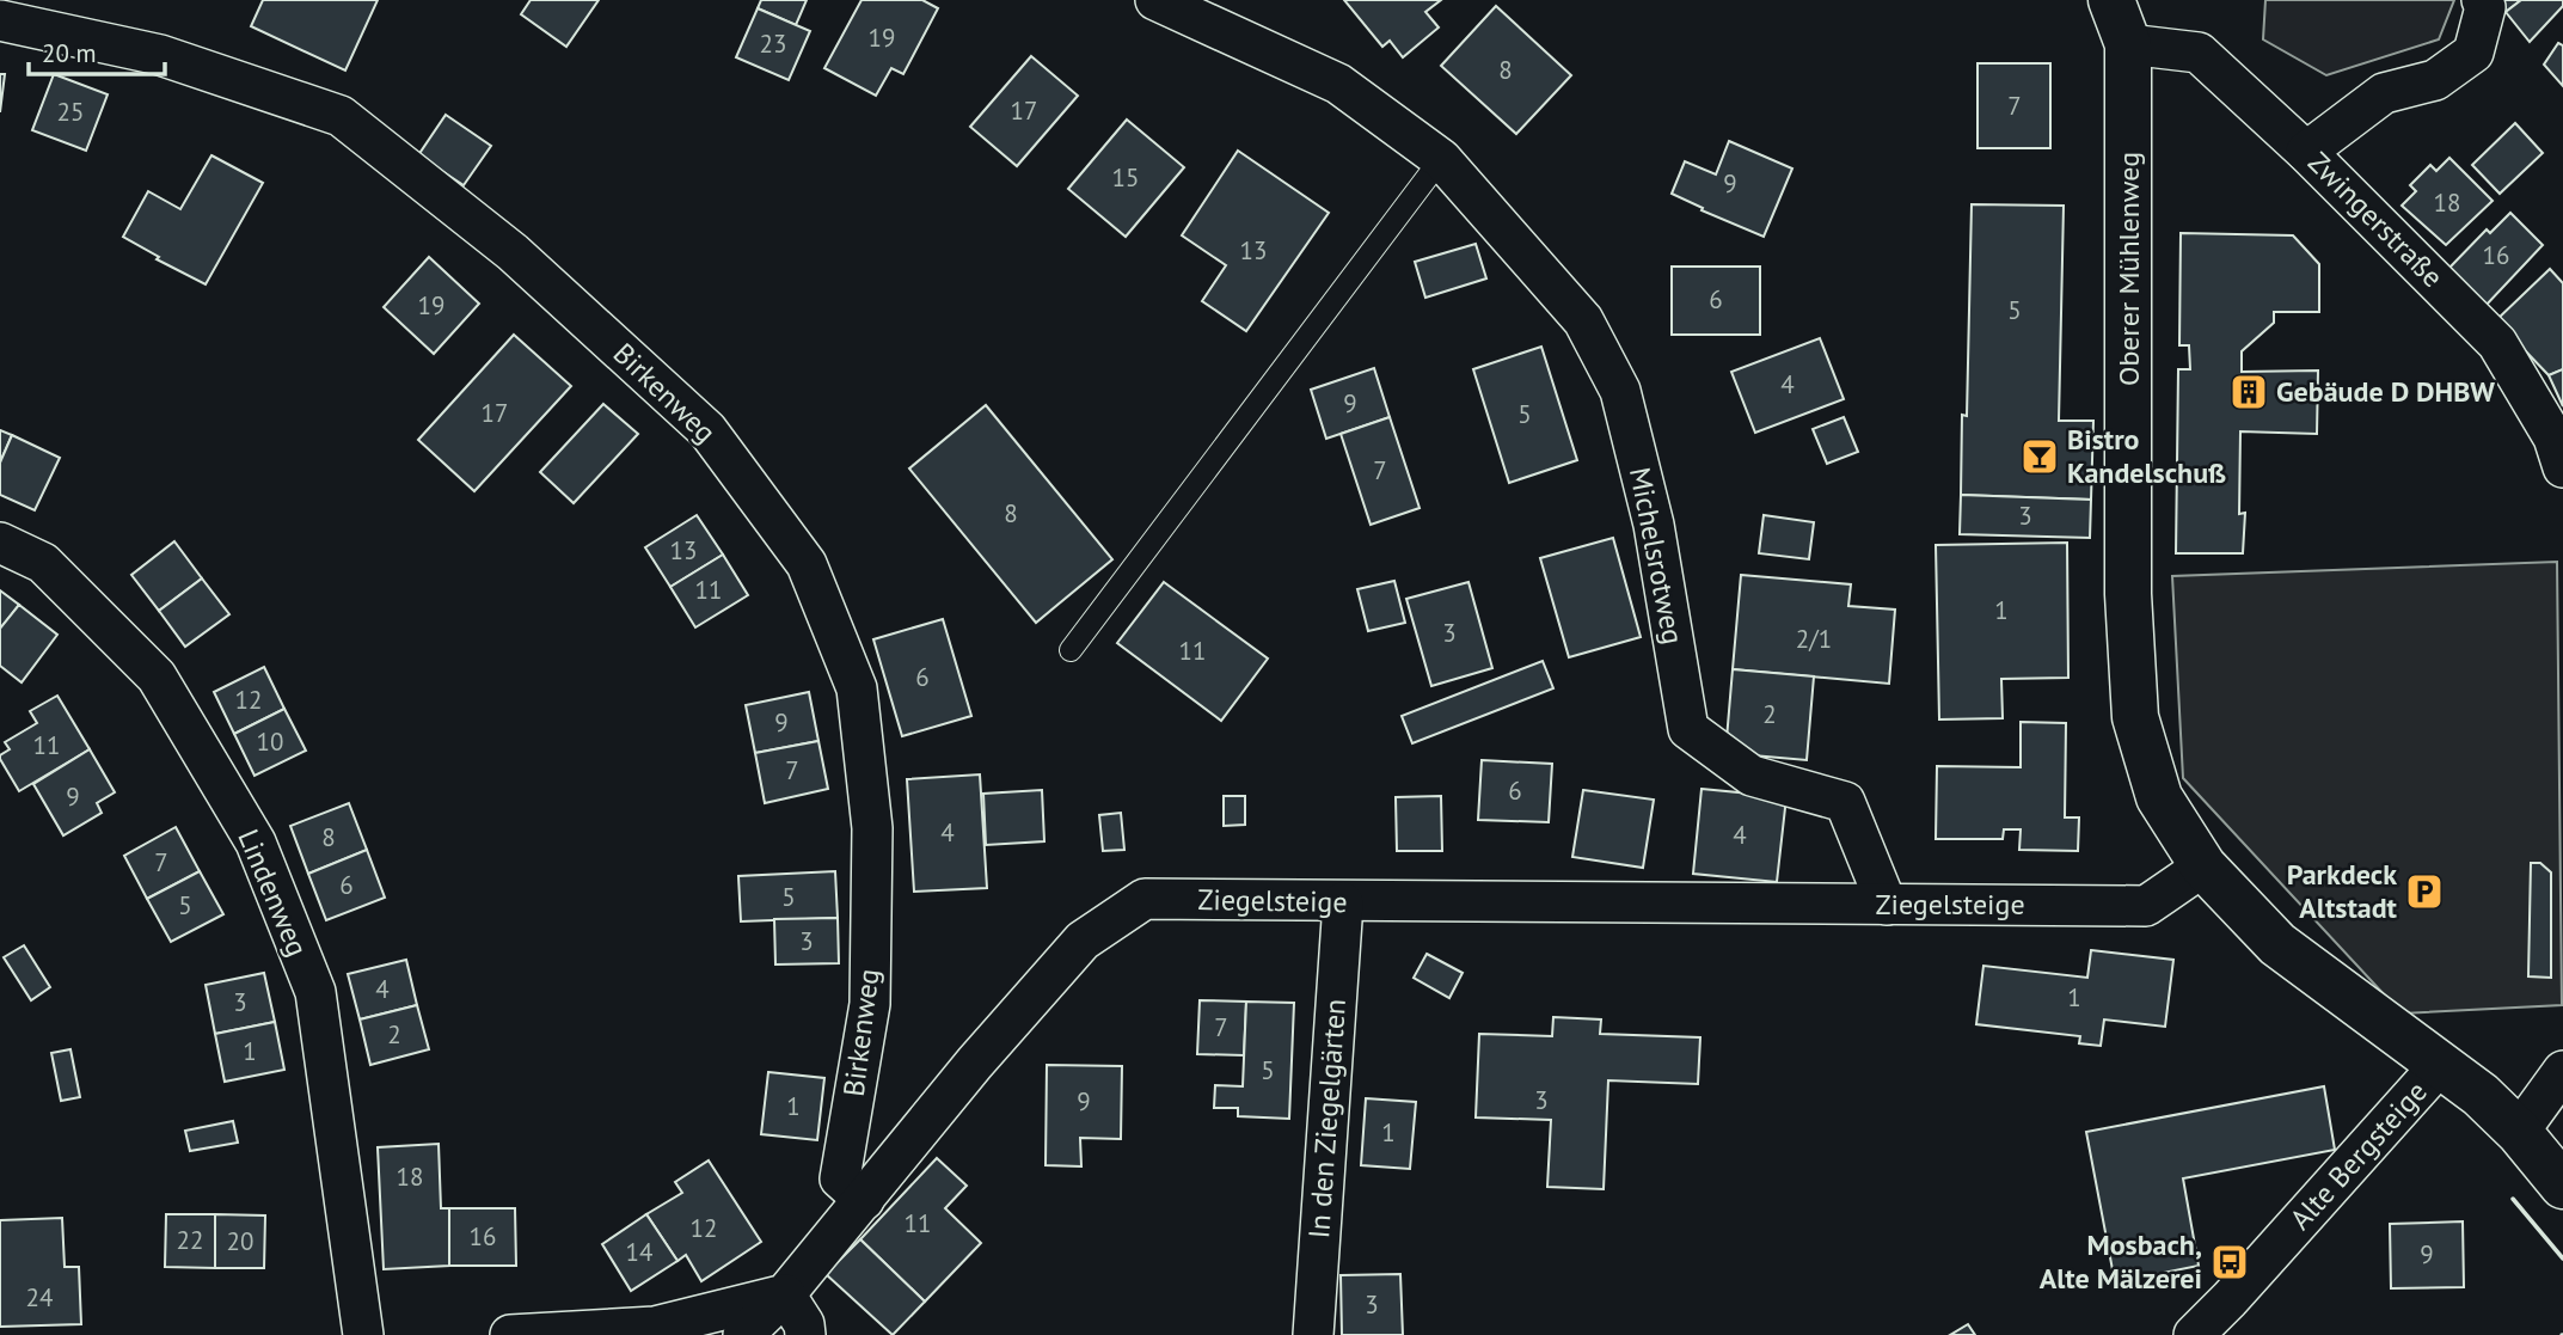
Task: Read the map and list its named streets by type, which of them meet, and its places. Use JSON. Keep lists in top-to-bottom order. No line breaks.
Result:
{"streets":{"street":["Zwingerstraße","Oberer Mühlenweg","Birkenweg","Michelsrotweg","Lindenweg","Ziegelsteige","In den Ziegelgärten","Alte Bergsteige"]},"crossings":[["Zwingerstraße","Oberer Mühlenweg"],["Oberer Mühlenweg","Ziegelsteige"],["Oberer Mühlenweg","Alte Bergsteige"],["Birkenweg","Ziegelsteige"],["Michelsrotweg","Ziegelsteige"],["Ziegelsteige","In den Ziegelgärten"]],"places":{"building":["Gebäude D DHBW"],"bar":["Bistro Kandelschuß"],"parking":["Parkdeck Altstadt"],"bus stop":["Mosbach, Alte Mälzerei"]},"house_numbers":["19","23","8","7","17","25","15","9","18","13","16","6","19","5","4","9","17","5","7","8","3","13","11","1","3","2/1","11","6","12","2","9","10","11","7","6","9","4","4","8","7","6","5","5","3","4","1","3","7","2","1","5","3","9","1","1","18","11","12","16","22","20","14","9","24","3"],"scale_bar":"20 m"}
